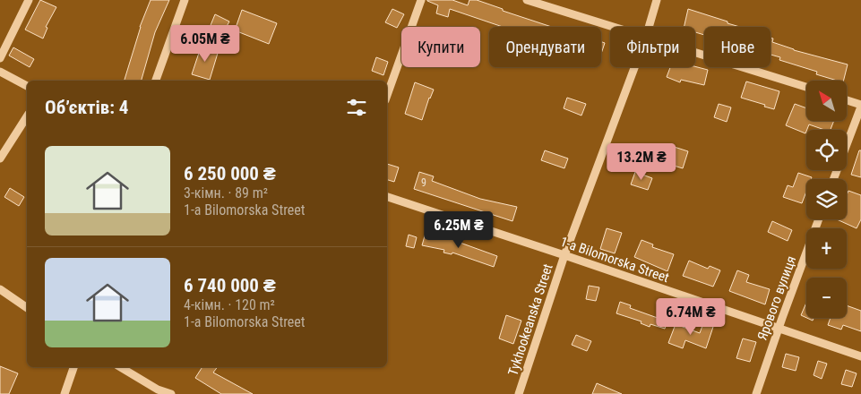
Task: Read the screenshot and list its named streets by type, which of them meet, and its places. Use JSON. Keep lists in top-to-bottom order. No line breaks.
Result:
{"streets":{"street":["1-a Bilomorska Street","Ярового вулиця","Tykhookeanska Street"]},"crossings":[["1-a Bilomorska Street","Ярового вулиця"],["1-a Bilomorska Street","Tykhookeanska Street"]],"house_numbers":["9"],"north":"top left","page":{"price":["6.05M ₴","13.2M ₴","6.25M ₴","6.74M ₴"],"chip":["Купити","Орендувати","Фільтри","Нове"],"map_buttons":["+","−"],"heading":"Об’єктів: 4","list":[{"name":"6 250 000 ₴","note":"3-кімн. · 89 m² · 1-a Bilomorska Street"},{"name":"6 740 000 ₴","note":"4-кімн. · 120 m² · 1-a Bilomorska Street"}]}}
